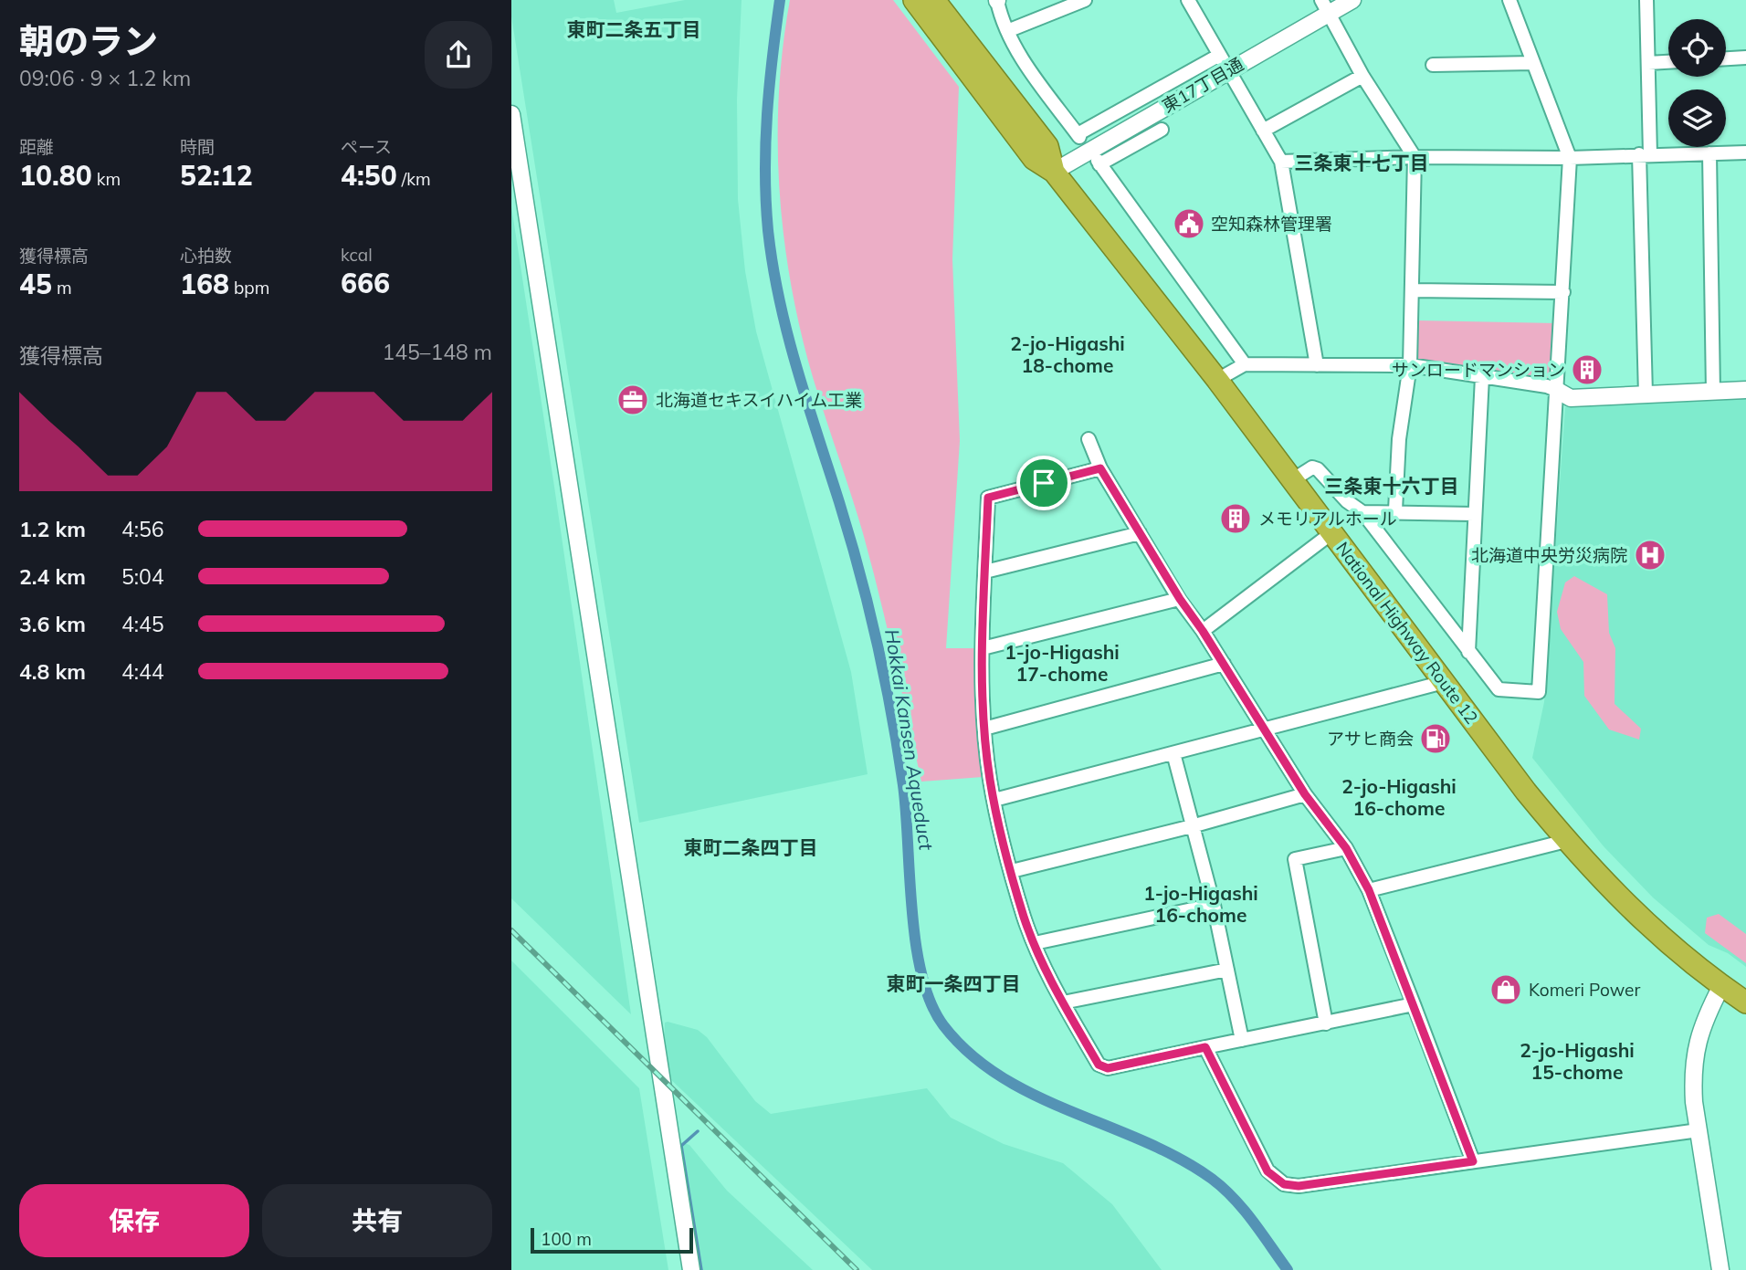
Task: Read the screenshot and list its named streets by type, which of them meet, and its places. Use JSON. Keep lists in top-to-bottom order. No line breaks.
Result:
{"streets":{"highway":["National Highway Route 12"],"street":["東17丁目通"]},"crossings":[["東17丁目通","National Highway Route 12"]],"districts":["東町二条五丁目","三条東十七丁目","2-jo-Higashi 18-chome","三条東十六丁目","1-jo-Higashi 17-chome","2-jo-Higashi 16-chome","東町二条四丁目","1-jo-Higashi 16-chome","東町一条四丁目","2-jo-Higashi 15-chome"],"water":["Hokkai Kansen Aqueduct"],"places":{"public building":["空知森林管理署"],"building":["サンロードマンション","メモリアルホール"],"office":["北海道セキスイハイム工業"],"hospital":["北海道中央労災病院"],"fuel station":["アサヒ商会"],"shop":["Komeri Power"]},"scale_bar":"100 m","page":{"heading":["朝のラン","09:06 · 9 × 1.2 km"],"stats":[["距離","10.80 km"],["時間","52:12"],["ペース","4:50 /km"],["獲得標高","45 m"],["心拍数","168 bpm"],["kcal","666"]],"chart":["獲得標高","145–148 m"],"list":[{"name":"1.2 km","note":"4:56"},{"name":"2.4 km","note":"5:04"},{"name":"3.6 km","note":"4:45"},{"name":"4.8 km","note":"4:44"}],"buttons":["保存","共有"],"scale":"100 m"}}
